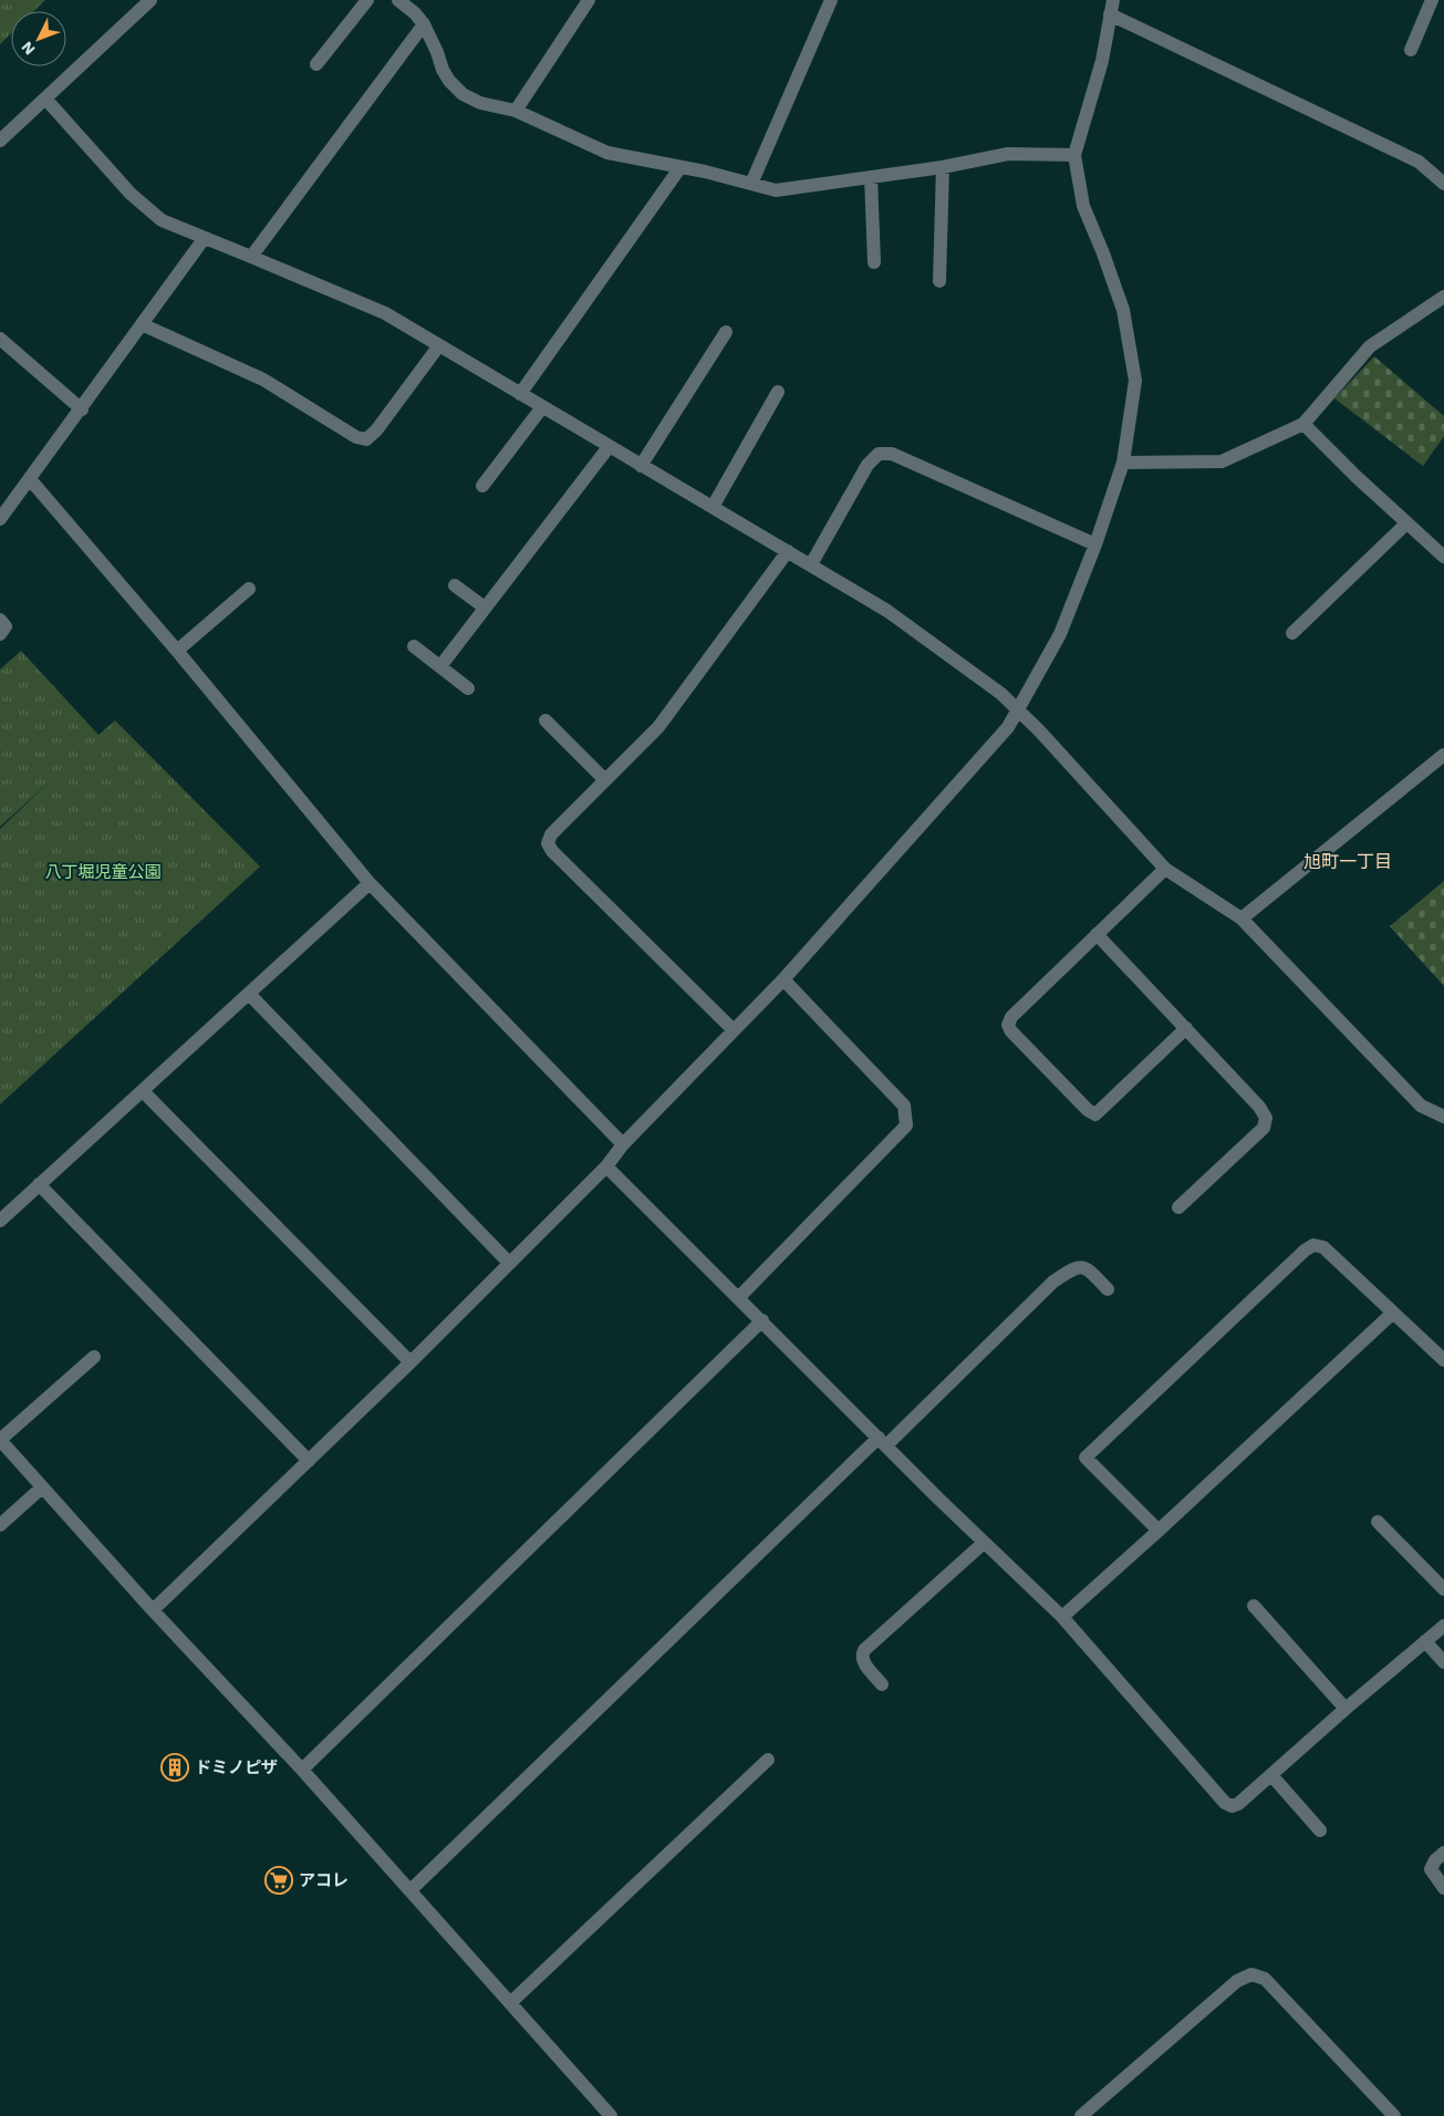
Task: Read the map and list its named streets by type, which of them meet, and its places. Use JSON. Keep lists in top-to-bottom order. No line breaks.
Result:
{"districts":["旭町一丁目"],"parks":["八丁堀児童公園"],"places":{"building":["ドミノピザ"],"supermarket":["アコレ"]},"north":"bottom left"}
